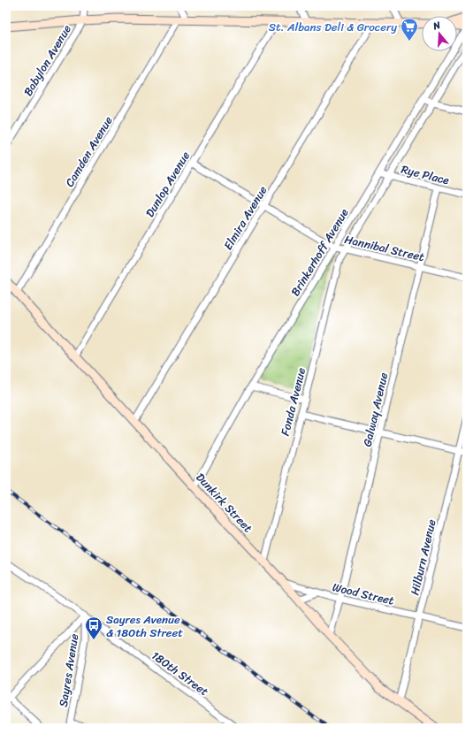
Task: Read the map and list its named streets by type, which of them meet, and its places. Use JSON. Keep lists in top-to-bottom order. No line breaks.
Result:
{"streets":{"main road":["Dunkirk Street"],"street":["Babylon Avenue","Camden Avenue","Rye Place","Dunlop Avenue","Elmira Avenue","Hannibal Street","Brinkerhoff Avenue","Fonda Avenue","Galway Avenue","Hilburn Avenue","Wood Street","Sayres Avenue","180th Street"]},"crossings":[["Camden Avenue","Dunkirk Street"],["Rye Place","Brinkerhoff Avenue"],["Rye Place","Galway Avenue"],["Dunlop Avenue","Hannibal Street"],["Dunlop Avenue","Dunkirk Street"],["Elmira Avenue","Hannibal Street"],["Elmira Avenue","Dunkirk Street"],["Hannibal Street","Brinkerhoff Avenue"],["Hannibal Street","Fonda Avenue"],["Hannibal Street","Galway Avenue"],["Brinkerhoff Avenue","Fonda Avenue"],["Brinkerhoff Avenue","Dunkirk Street"],["Fonda Avenue","Dunkirk Street"],["Galway Avenue","Dunkirk Street"],["Galway Avenue","Wood Street"],["Dunkirk Street","Hilburn Avenue"],["Dunkirk Street","Wood Street"],["Hilburn Avenue","Wood Street"],["Sayres Avenue","180th Street"]],"places":{"supermarket":["St. Albans Deli & Grocery"],"bus stop":["Sayres Avenue & 180th Street"]},"north":"top"}
